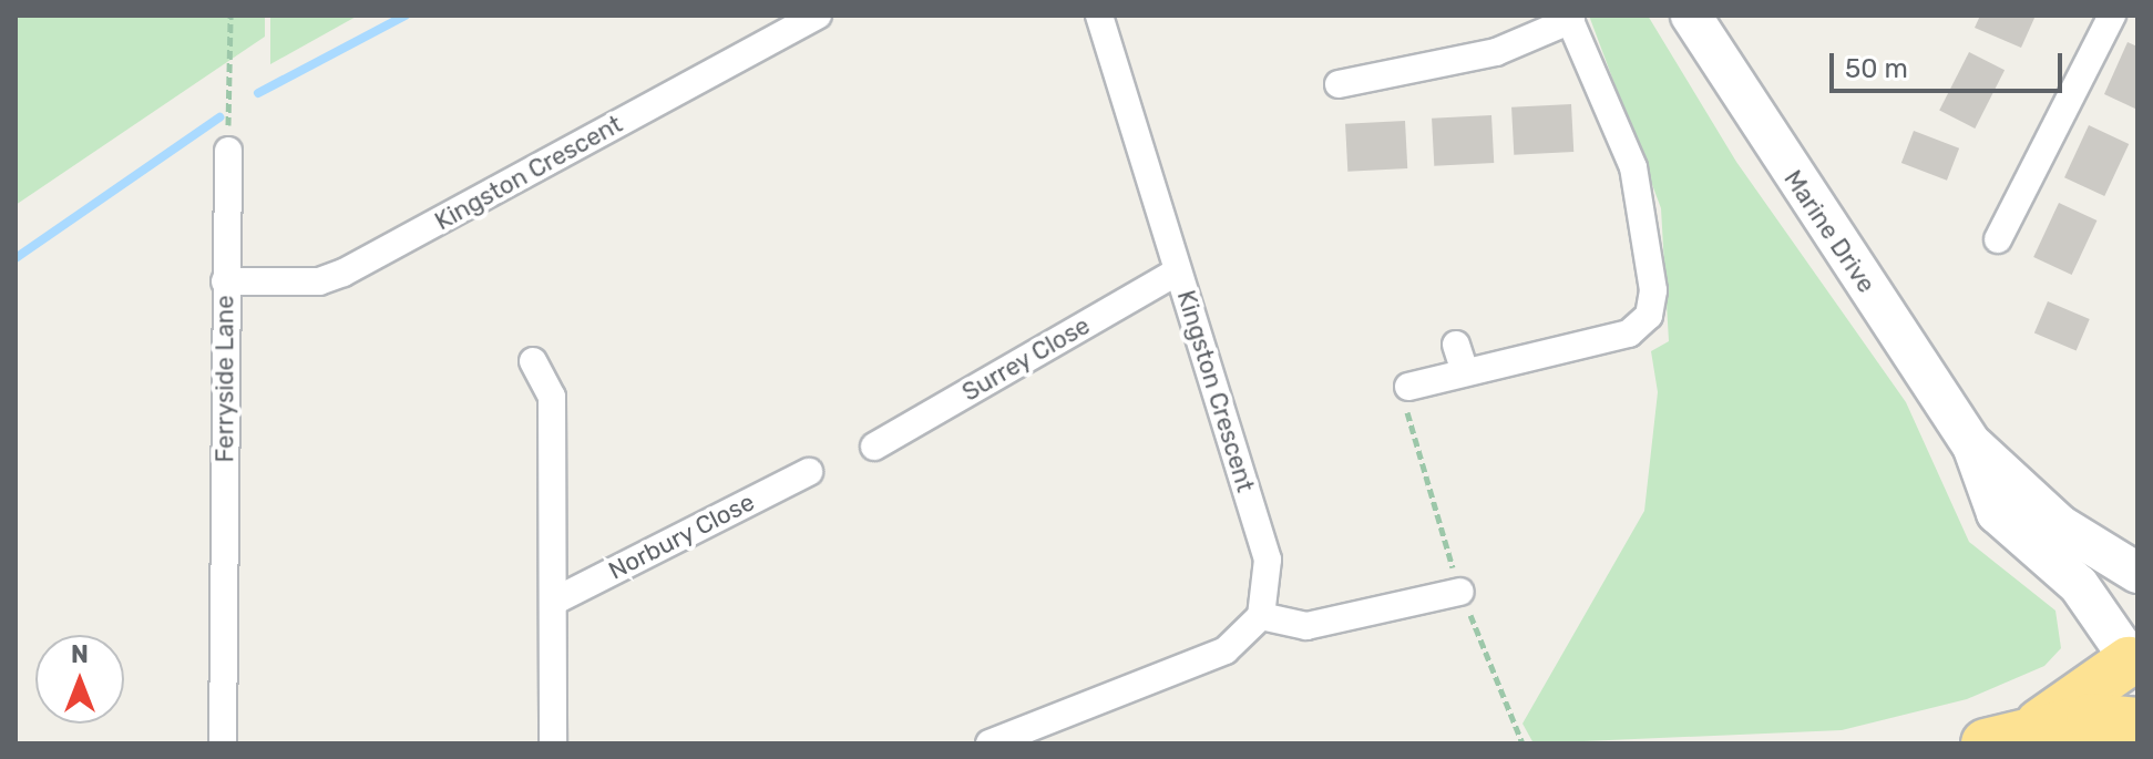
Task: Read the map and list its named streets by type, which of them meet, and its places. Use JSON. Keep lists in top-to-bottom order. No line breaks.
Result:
{"streets":{"street":["Kingston Crescent","Marine Drive","Surrey Close","Ferryside Lane","Norbury Close"]},"crossings":[["Kingston Crescent","Surrey Close"],["Kingston Crescent","Ferryside Lane"]],"scale_bar":"50 m","north":"top"}
